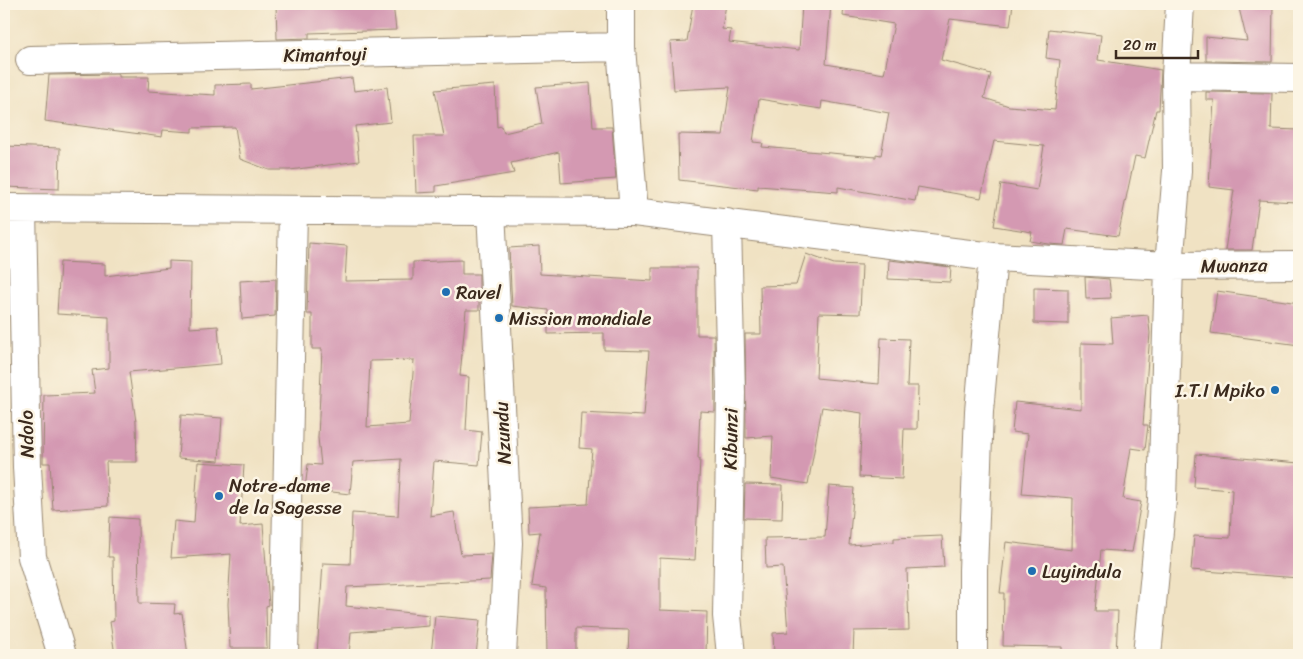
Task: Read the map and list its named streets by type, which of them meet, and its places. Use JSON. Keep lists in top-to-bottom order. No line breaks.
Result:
{"streets":{"street":["Kimantoyi","Mwanza","Nzundu","Ndolo","Kibunzi"]},"crossings":[["Mwanza","Nzundu"],["Mwanza","Ndolo"],["Mwanza","Kibunzi"]],"places":["Ravel","Mission mondiale","I.T.I Mpiko","Notre-dame de la Sagesse","Luyindula"],"scale_bar":"20 m"}
